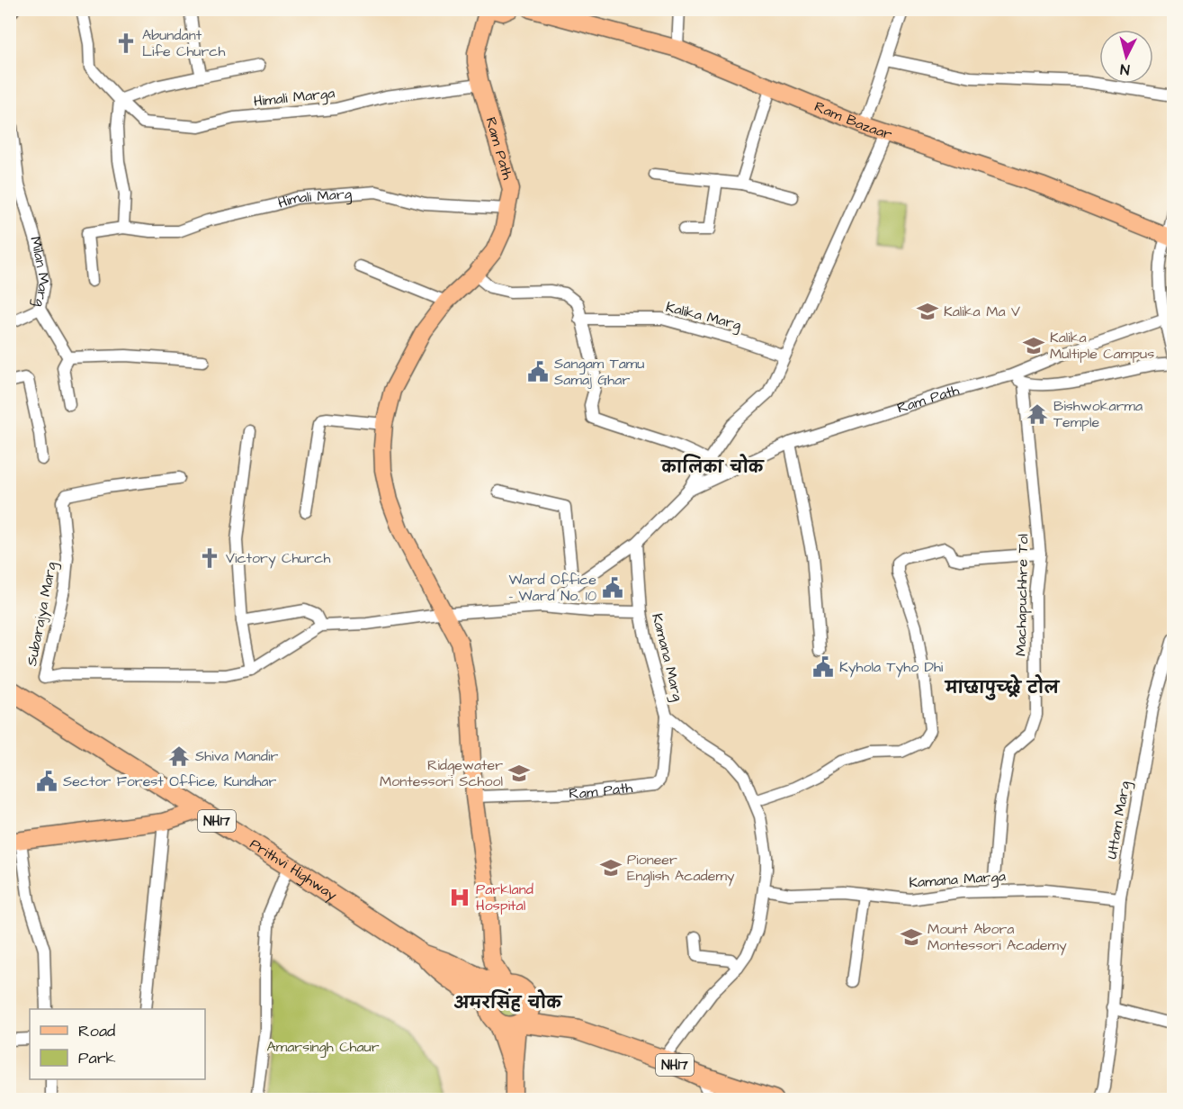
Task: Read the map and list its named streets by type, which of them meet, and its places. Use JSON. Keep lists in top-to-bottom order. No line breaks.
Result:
{"streets":{"highway":["NH17","Prithvi Highway"],"main road":["Ram Bazaar","Ram Path"],"street":["Himali Marga","Himali Marg","Milan Marg","Kalika Marg","Machapuchhre Tol","Subarajya Marg","Kamana Marg","Uttam Marg","Kamana Marga"]},"crossings":[["Himali Marga","Ram Path"],["Ram Path","Himali Marg"],["Ram Path","Kamana Marg"],["Machapuchhre Tol","Kamana Marga"],["Subarajya Marg","Kamana Marg"],["Kamana Marg","NH17"],["Kamana Marg","Kamana Marga"],["Uttam Marg","Kamana Marga"],["NH17","Prithvi Highway"]],"districts":["कालिका चोक","माछापुच्छ्रे टोल","अमरसिंह चोक"],"parks":["Amarsingh Chaur"],"places":{"church":["Abundant Life Church","Victory Church"],"school or university":["Kalika Ma V","Kalika Multiple Campus","Ridgewater Montessori School","Pioneer English Academy","Mount Abora Montessori Academy"],"public building":["Sangam Tamu Samaj Ghar","Ward Office - Ward No. 10","Kyhola Tyho Dhi","Sector Forest Office, Kundhar"],"temple":["Bishwokarma Temple","Shiva Mandir"],"hospital":["Parkland Hospital"]},"legend":["Road","Park"],"north":"bottom"}
